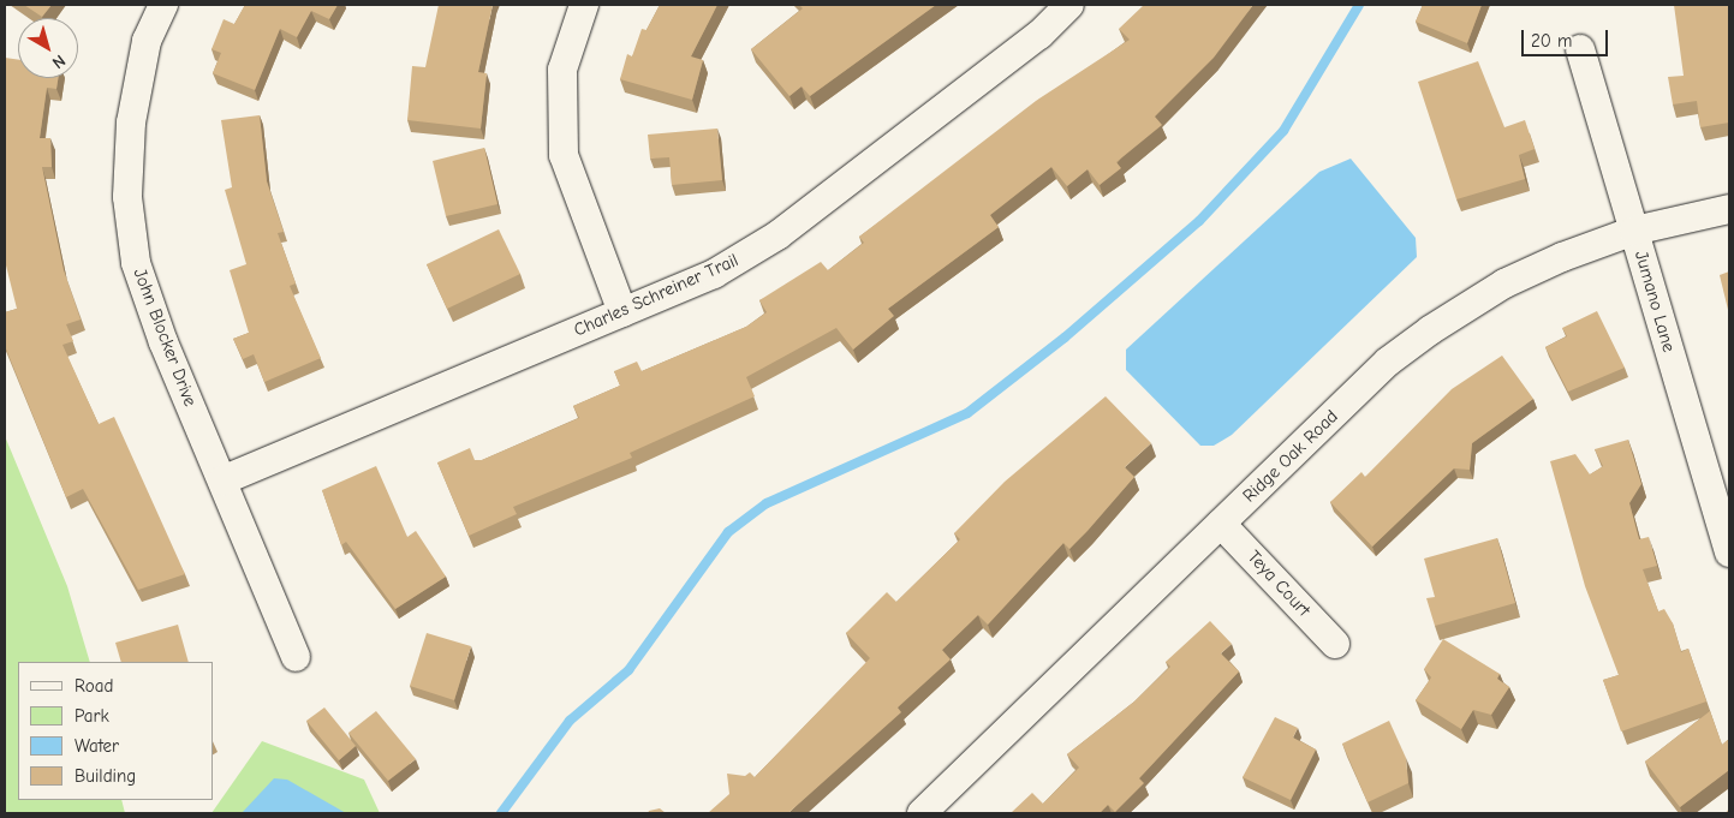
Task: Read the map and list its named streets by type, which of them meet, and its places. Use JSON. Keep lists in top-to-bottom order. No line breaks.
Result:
{"streets":{"street":["Charles Schreiner Trail","Jumano Lane","John Blocker Drive","Ridge Oak Road","Teya Court"]},"crossings":[["Charles Schreiner Trail","John Blocker Drive"],["Jumano Lane","Ridge Oak Road"],["Ridge Oak Road","Teya Court"]],"legend":["Road","Park","Water","Building"],"scale_bar":"20 m","north":"bottom right"}
